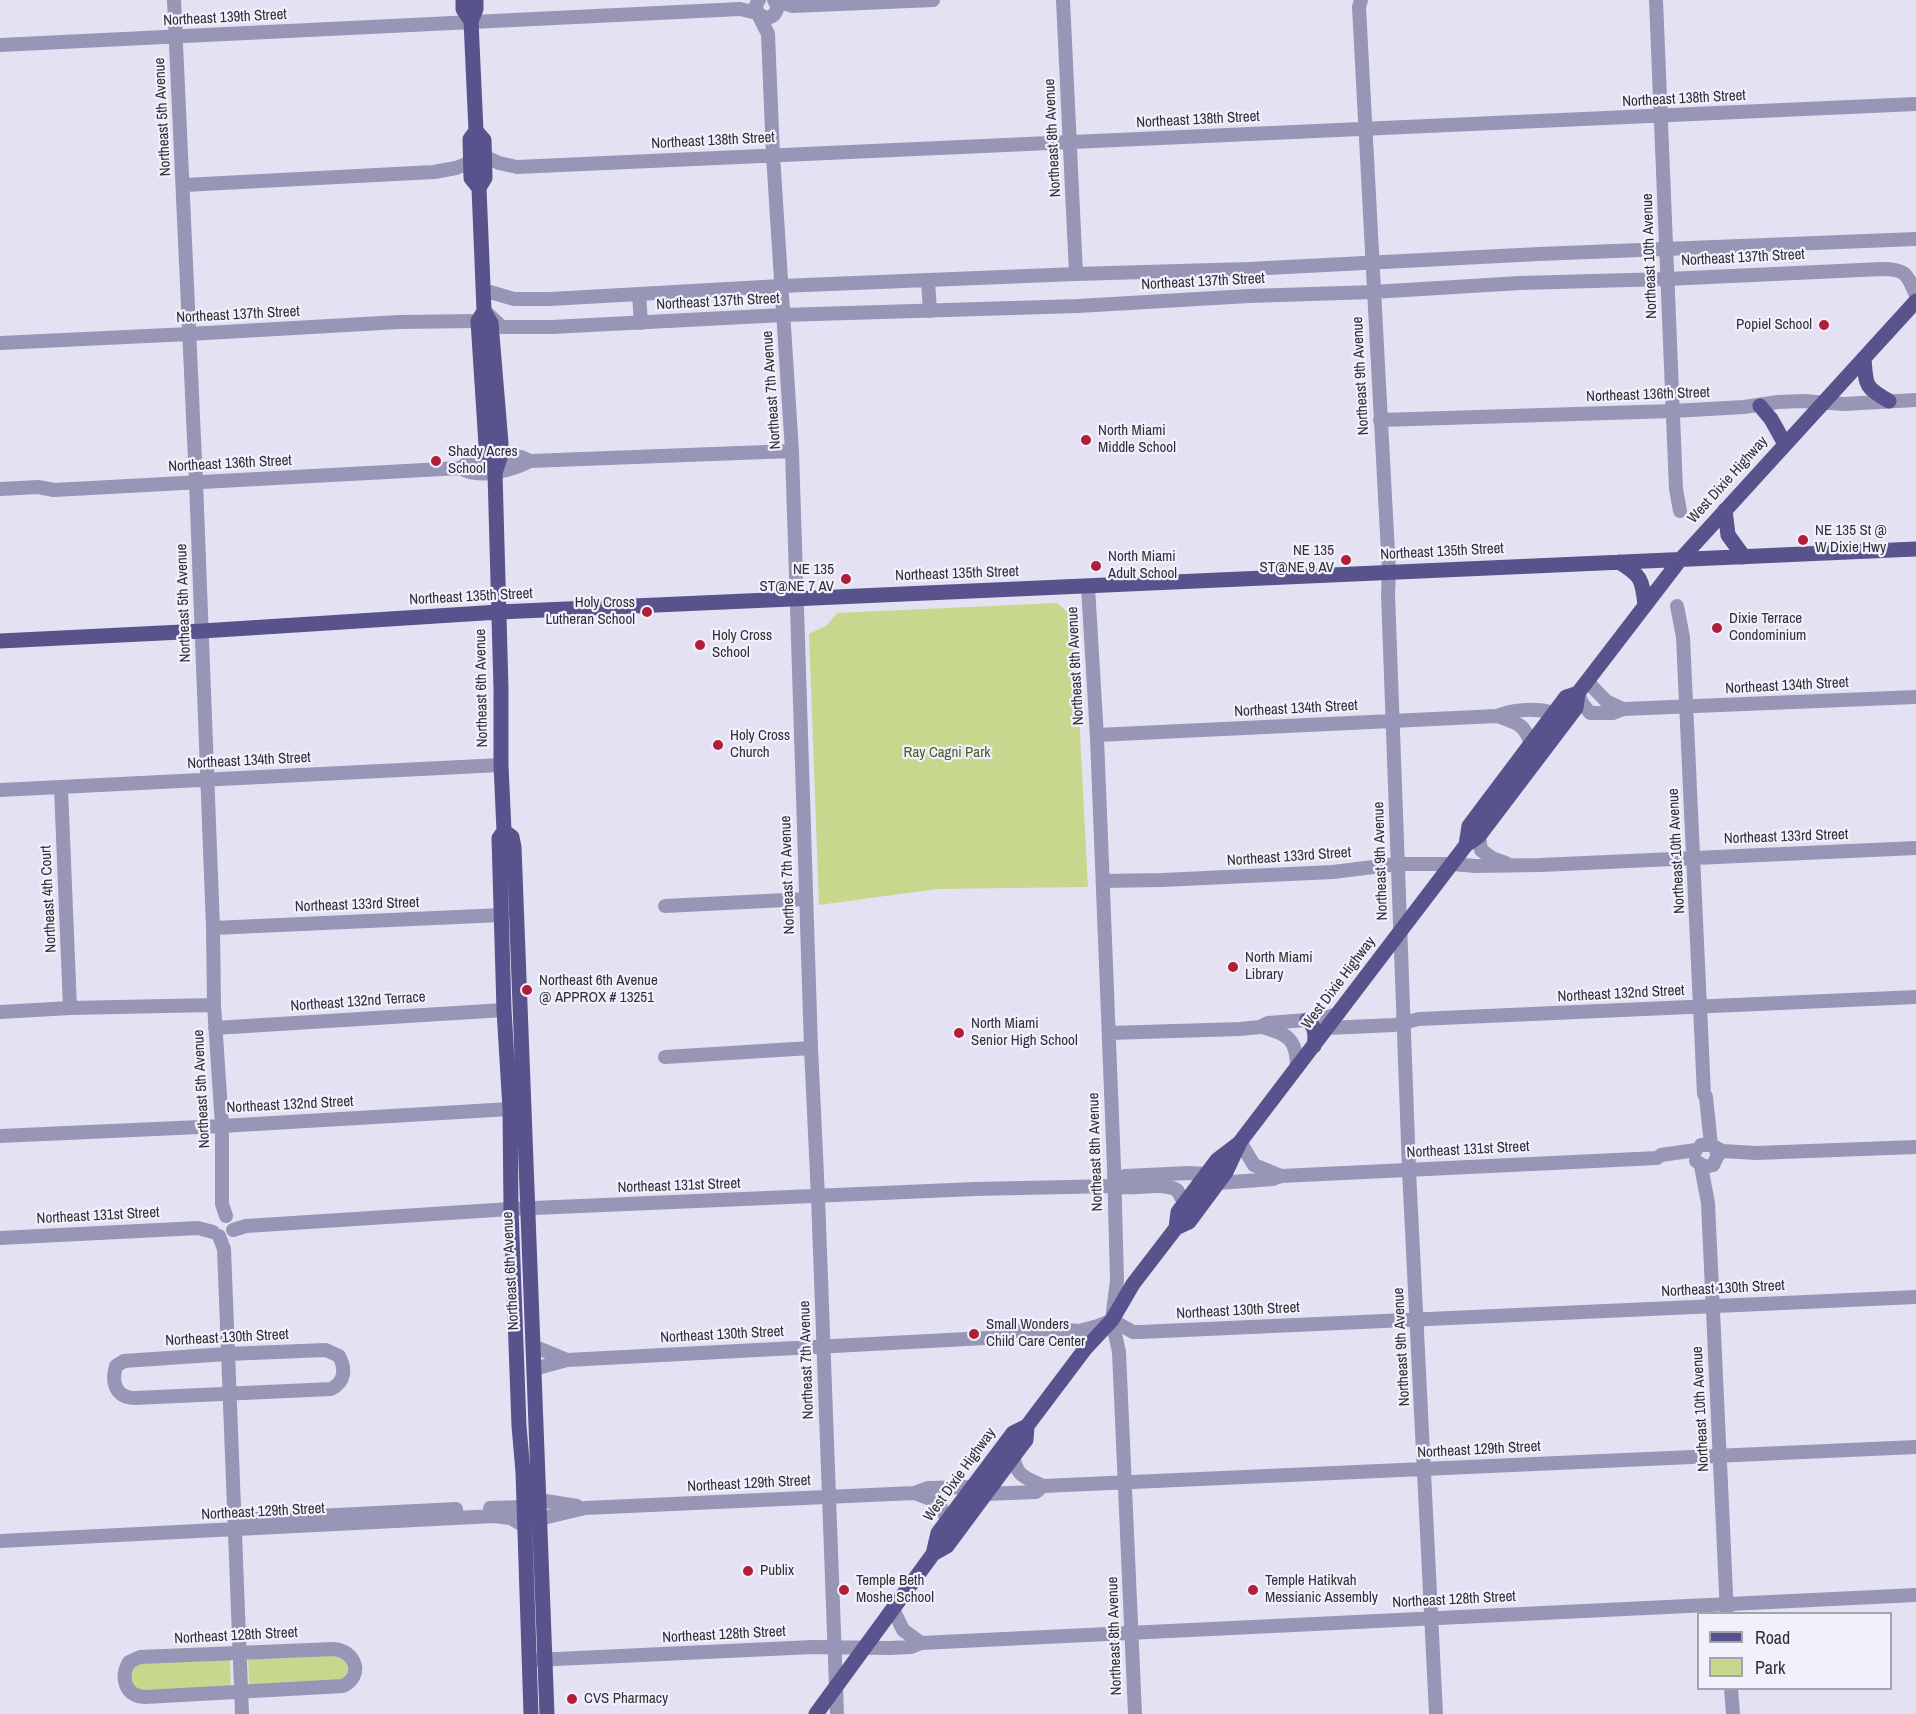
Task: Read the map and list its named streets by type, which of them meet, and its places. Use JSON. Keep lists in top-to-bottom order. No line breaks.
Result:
{"streets":{"main road":["West Dixie Highway","Northeast 135th Street","Northeast 6th Avenue"],"street":["Northeast 139th Street","Northeast 138th Street","Northeast 5th Avenue","Northeast 8th Avenue","Northeast 10th Avenue","Northeast 137th Street","Northeast 9th Avenue","Northeast 7th Avenue","Northeast 136th Street","Northeast 134th Street","Northeast 133rd Street","Northeast 4th Court","Northeast 132nd Street","Northeast 132nd Terrace","Northeast 131st Street","Northeast 130th Street","Northeast 129th Street","Northeast 128th Street"]},"crossings":[["Northeast 139th Street","Northeast 5th Avenue"],["Northeast 139th Street","Northeast 7th Avenue"],["Northeast 139th Street","Northeast 6th Avenue"],["Northeast 138th Street","Northeast 8th Avenue"],["Northeast 138th Street","Northeast 10th Avenue"],["Northeast 138th Street","Northeast 9th Avenue"],["Northeast 138th Street","Northeast 7th Avenue"],["Northeast 138th Street","Northeast 6th Avenue"],["Northeast 5th Avenue","Northeast 137th Street"],["Northeast 5th Avenue","Northeast 136th Street"],["Northeast 5th Avenue","Northeast 135th Street"],["Northeast 5th Avenue","Northeast 134th Street"],["Northeast 5th Avenue","Northeast 133rd Street"],["Northeast 5th Avenue","Northeast 132nd Street"],["Northeast 5th Avenue","Northeast 132nd Terrace"],["Northeast 5th Avenue","Northeast 131st Street"],["Northeast 5th Avenue","Northeast 130th Street"],["Northeast 5th Avenue","Northeast 129th Street"],["Northeast 5th Avenue","Northeast 128th Street"],["Northeast 8th Avenue","Northeast 137th Street"],["Northeast 8th Avenue","West Dixie Highway"],["Northeast 8th Avenue","Northeast 135th Street"],["Northeast 8th Avenue","Northeast 134th Street"],["Northeast 8th Avenue","Northeast 133rd Street"],["Northeast 8th Avenue","Northeast 131st Street"],["Northeast 8th Avenue","Northeast 130th Street"],["Northeast 8th Avenue","Northeast 129th Street"],["Northeast 8th Avenue","Northeast 128th Street"],["Northeast 10th Avenue","Northeast 137th Street"],["Northeast 10th Avenue","Northeast 136th Street"],["Northeast 10th Avenue","Northeast 134th Street"],["Northeast 10th Avenue","Northeast 133rd Street"],["Northeast 10th Avenue","Northeast 132nd Street"],["Northeast 10th Avenue","Northeast 131st Street"],["Northeast 10th Avenue","Northeast 130th Street"],["Northeast 10th Avenue","Northeast 129th Street"],["Northeast 10th Avenue","Northeast 128th Street"],["Northeast 137th Street","Northeast 9th Avenue"],["Northeast 137th Street","Northeast 7th Avenue"],["Northeast 137th Street","Northeast 6th Avenue"],["Northeast 9th Avenue","Northeast 136th Street"],["Northeast 9th Avenue","West Dixie Highway"],["Northeast 9th Avenue","Northeast 135th Street"],["Northeast 9th Avenue","Northeast 134th Street"],["Northeast 9th Avenue","Northeast 133rd Street"],["Northeast 9th Avenue","Northeast 132nd Street"],["Northeast 9th Avenue","Northeast 131st Street"],["Northeast 9th Avenue","Northeast 130th Street"],["Northeast 9th Avenue","Northeast 129th Street"],["Northeast 9th Avenue","Northeast 128th Street"],["Northeast 7th Avenue","Northeast 136th Street"],["Northeast 7th Avenue","West Dixie Highway"],["Northeast 7th Avenue","Northeast 135th Street"],["Northeast 7th Avenue","Northeast 131st Street"],["Northeast 7th Avenue","Northeast 130th Street"],["Northeast 7th Avenue","Northeast 129th Street"],["Northeast 7th Avenue","Northeast 128th Street"],["Northeast 136th Street","West Dixie Highway"],["Northeast 136th Street","Northeast 6th Avenue"],["West Dixie Highway","Northeast 135th Street"],["West Dixie Highway","Northeast 134th Street"],["West Dixie Highway","Northeast 133rd Street"],["West Dixie Highway","Northeast 132nd Street"],["West Dixie Highway","Northeast 131st Street"],["West Dixie Highway","Northeast 130th Street"],["West Dixie Highway","Northeast 129th Street"],["West Dixie Highway","Northeast 128th Street"],["Northeast 135th Street","Northeast 6th Avenue"],["Northeast 134th Street","Northeast 6th Avenue"],["Northeast 134th Street","Northeast 4th Court"],["Northeast 6th Avenue","Northeast 133rd Street"],["Northeast 6th Avenue","Northeast 132nd Street"],["Northeast 6th Avenue","Northeast 132nd Terrace"],["Northeast 6th Avenue","Northeast 131st Street"],["Northeast 6th Avenue","Northeast 130th Street"],["Northeast 6th Avenue","Northeast 129th Street"],["Northeast 6th Avenue","Northeast 128th Street"]],"parks":["Ray Cagni Park"],"places":["Popiel School","North Miami Middle School","Shady Acres School","NE 135 St @ W Dixie Hwy","NE 135 ST@NE 9 AV","North Miami Adult School","NE 135 ST@NE 7 AV","Holy Cross Lutheran School","Dixie Terrace Condominium","Holy Cross School","Holy Cross Church","North Miami Library","Northeast 6th Avenue @ APPROX # 13251","North Miami Senior High School","Small Wonders Child Care Center","Publix","Temple Beth Moshe School","Temple Hatikvah Messianic Assembly","CVS Pharmacy"],"legend":["Road","Park"]}
